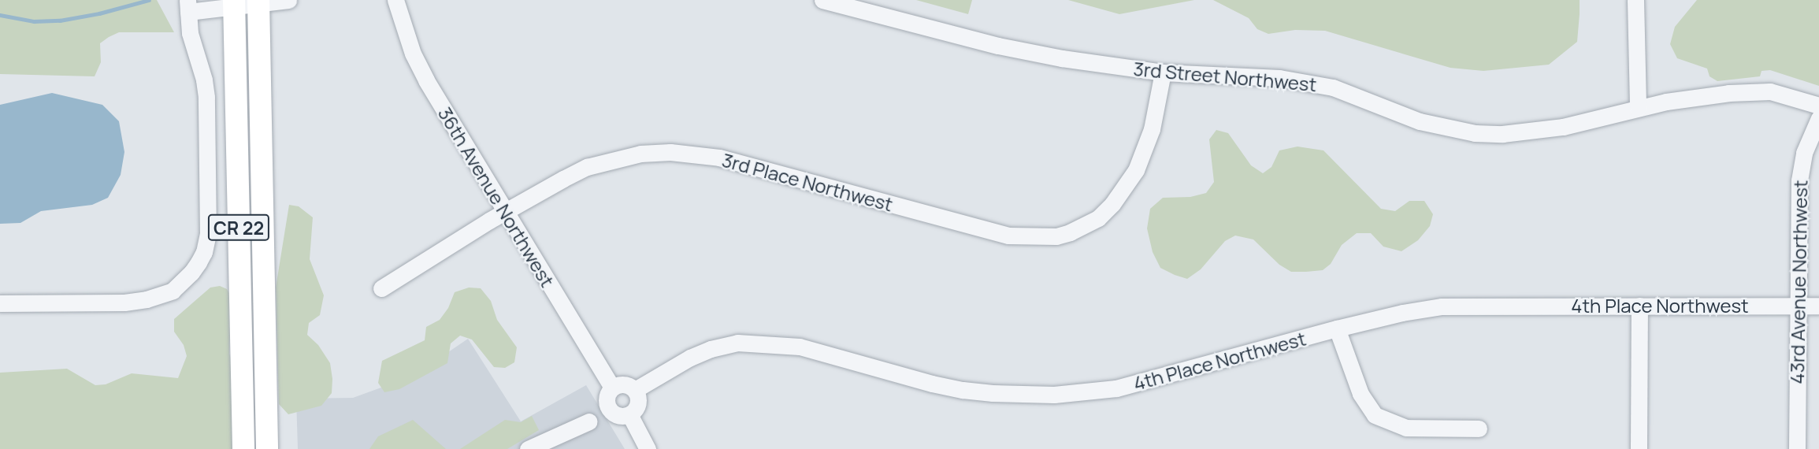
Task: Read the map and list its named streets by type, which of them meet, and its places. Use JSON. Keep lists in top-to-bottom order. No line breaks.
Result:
{"streets":{"main road":["CR 22"],"street":["3rd Street Northwest","3rd Place Northwest","36th Avenue Northwest","43rd Avenue Northwest","4th Place Northwest"]},"crossings":[["3rd Street Northwest","3rd Place Northwest"],["3rd Place Northwest","36th Avenue Northwest"],["36th Avenue Northwest","4th Place Northwest"],["43rd Avenue Northwest","4th Place Northwest"]]}
